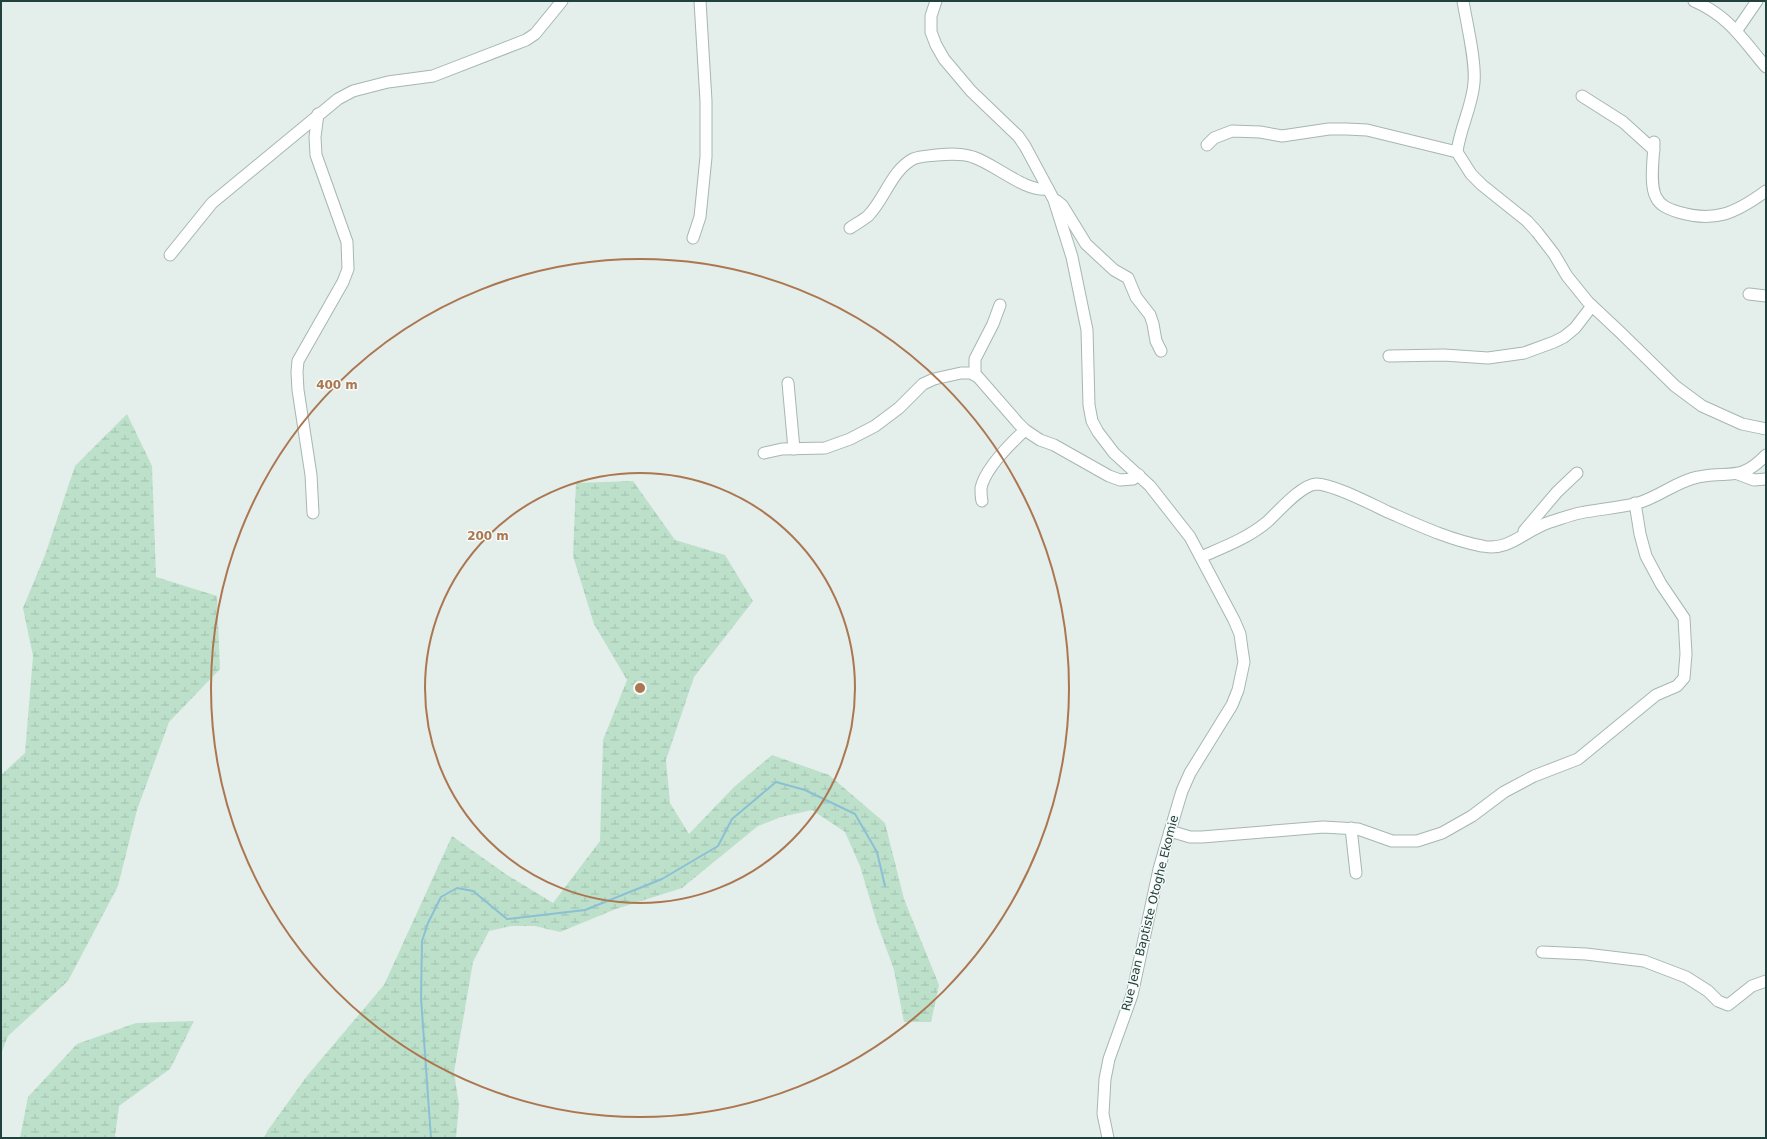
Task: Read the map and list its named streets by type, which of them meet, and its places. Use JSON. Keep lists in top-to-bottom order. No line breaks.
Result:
{"streets":{"street":["Rue Jean Baptiste Otoghe Ekomie"]},"rings":["400 m","200 m"]}
